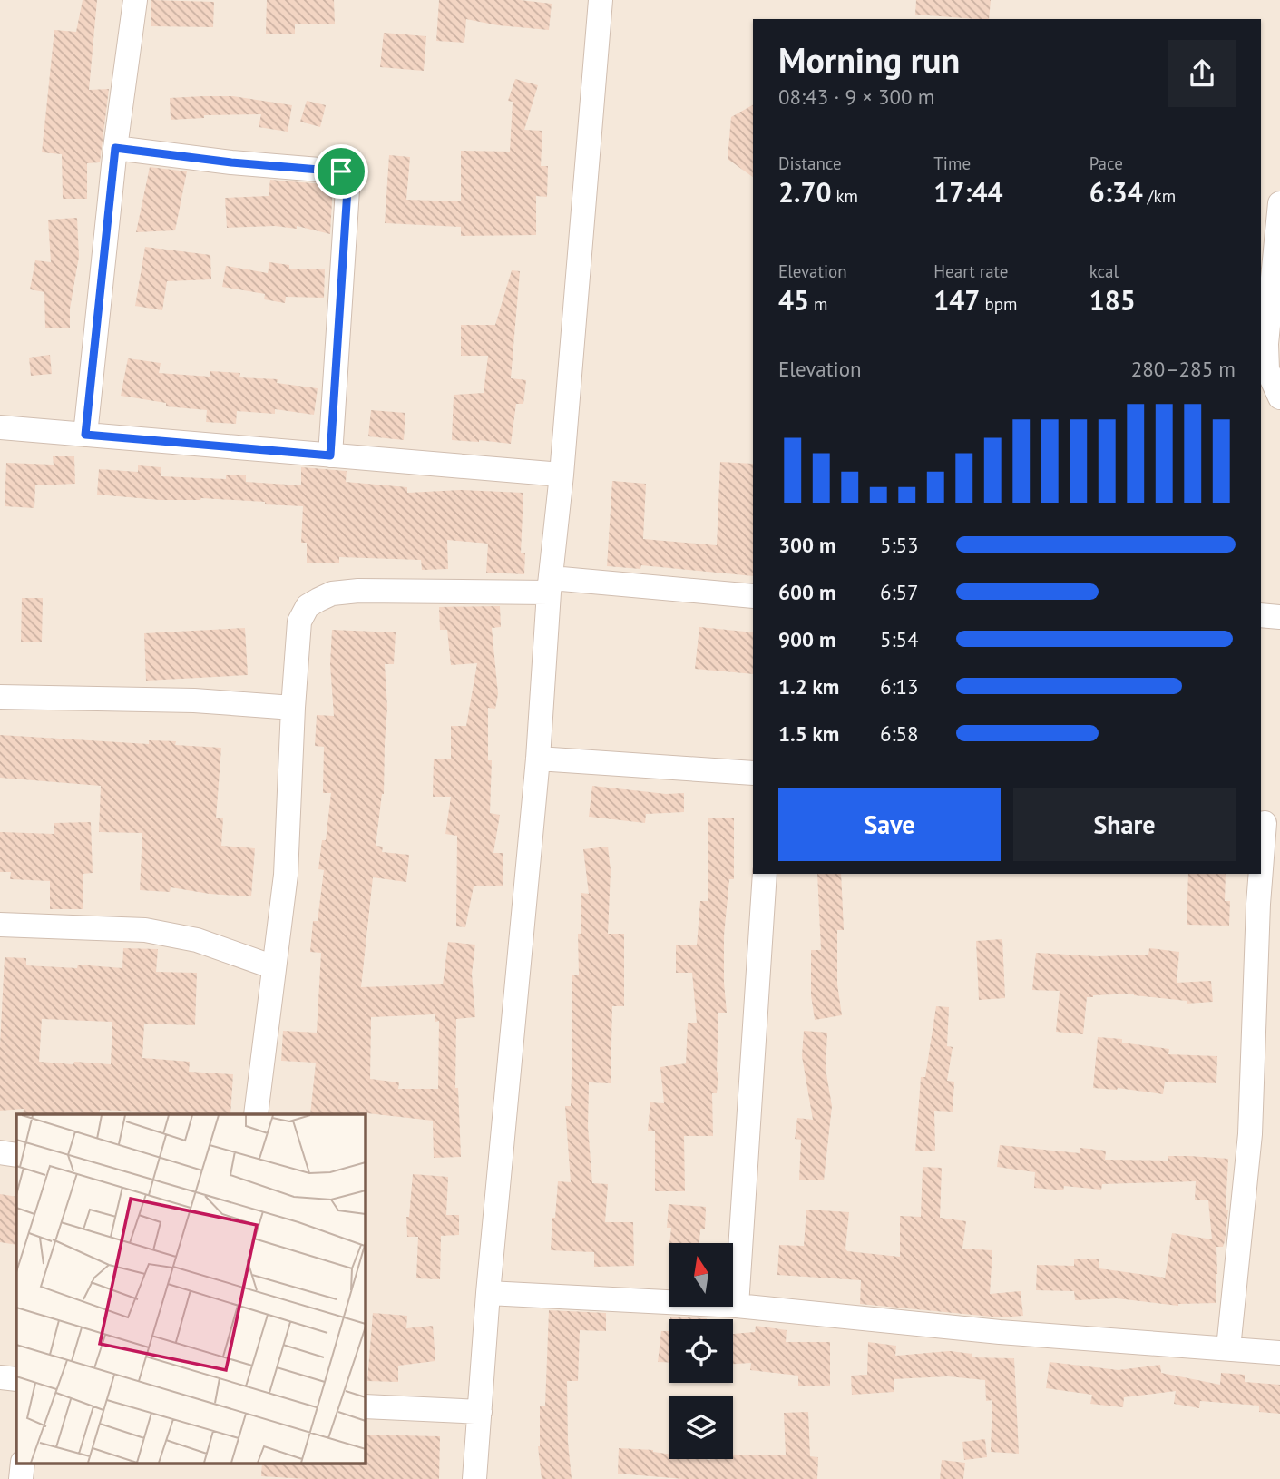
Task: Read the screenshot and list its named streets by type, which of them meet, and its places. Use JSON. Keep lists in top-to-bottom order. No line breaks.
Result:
{"north":"top","page":{"heading":["Morning run","08:43 · 9 × 300 m"],"stats":[["Distance","2.70 km"],["Time","17:44"],["Pace","6:34 /km"],["Elevation","45 m"],["Heart rate","147 bpm"],["kcal","185"]],"chart":["Elevation","280–285 m"],"list":[{"name":"300 m","note":"5:53"},{"name":"600 m","note":"6:57"},{"name":"900 m","note":"5:54"},{"name":"1.2 km","note":"6:13"},{"name":"1.5 km","note":"6:58"}],"buttons":["Save","Share"]}}
